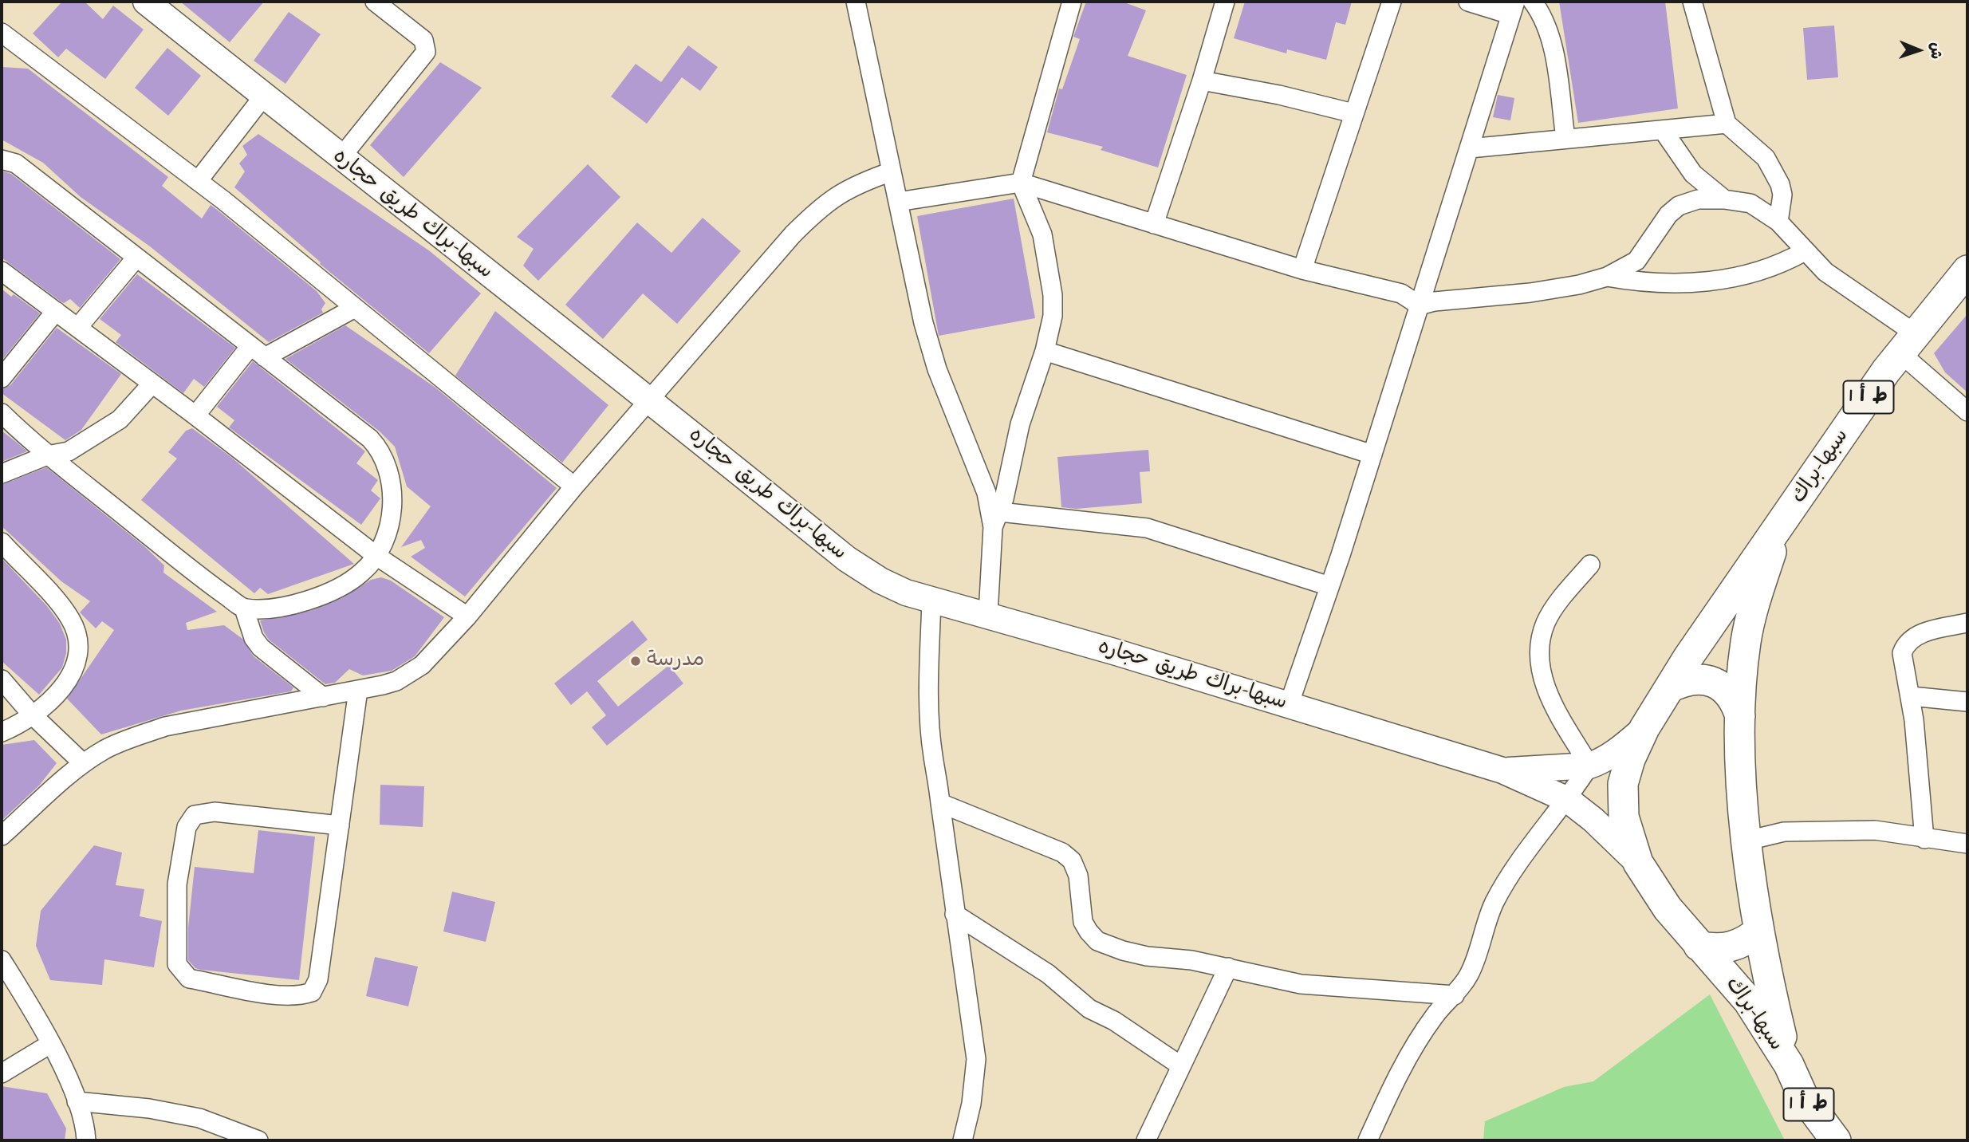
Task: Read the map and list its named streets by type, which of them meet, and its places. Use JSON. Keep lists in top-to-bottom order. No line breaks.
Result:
{"streets":{"highway":["ط أ 1","سبها-براك"],"main road":["سبها-براك طريق حجاره"]},"crossings":[["سبها-براك طريق حجاره","سبها-براك"],["ط أ 1","سبها-براك"]],"places":["مدرسة"],"north":"right"}
